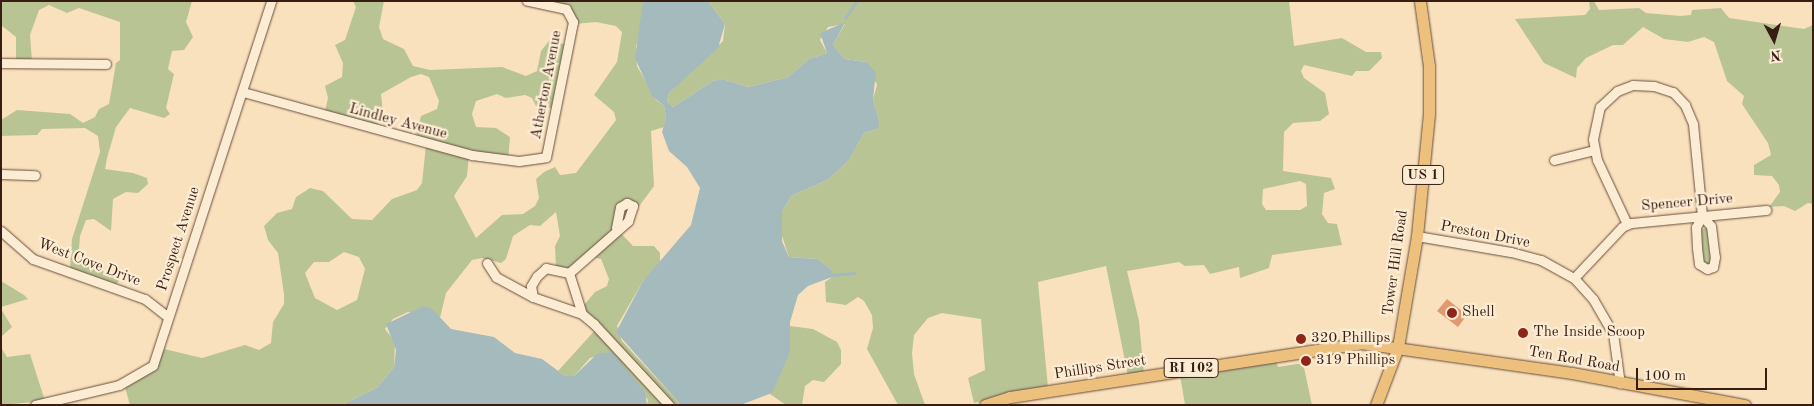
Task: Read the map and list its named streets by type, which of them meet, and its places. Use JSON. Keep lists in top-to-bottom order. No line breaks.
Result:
{"streets":{"main road":["US 1","Tower Hill Road","Ten Rod Road","Phillips Street","RI 102"],"street":["Atherton Avenue","Lindley Avenue","Spencer Drive","Preston Drive","Prospect Avenue","West Cove Drive"]},"crossings":[["Atherton Avenue","Lindley Avenue"],["Lindley Avenue","Prospect Avenue"],["Spencer Drive","Preston Drive"],["Preston Drive","Tower Hill Road"],["Preston Drive","Ten Rod Road"],["Prospect Avenue","West Cove Drive"],["Tower Hill Road","Ten Rod Road"],["Tower Hill Road","Phillips Street"],["Ten Rod Road","Phillips Street"]],"places":["Shell","The Inside Scoop","320 Phillips","319 Phillips"],"scale_bar":"100 m","north":"bottom"}
